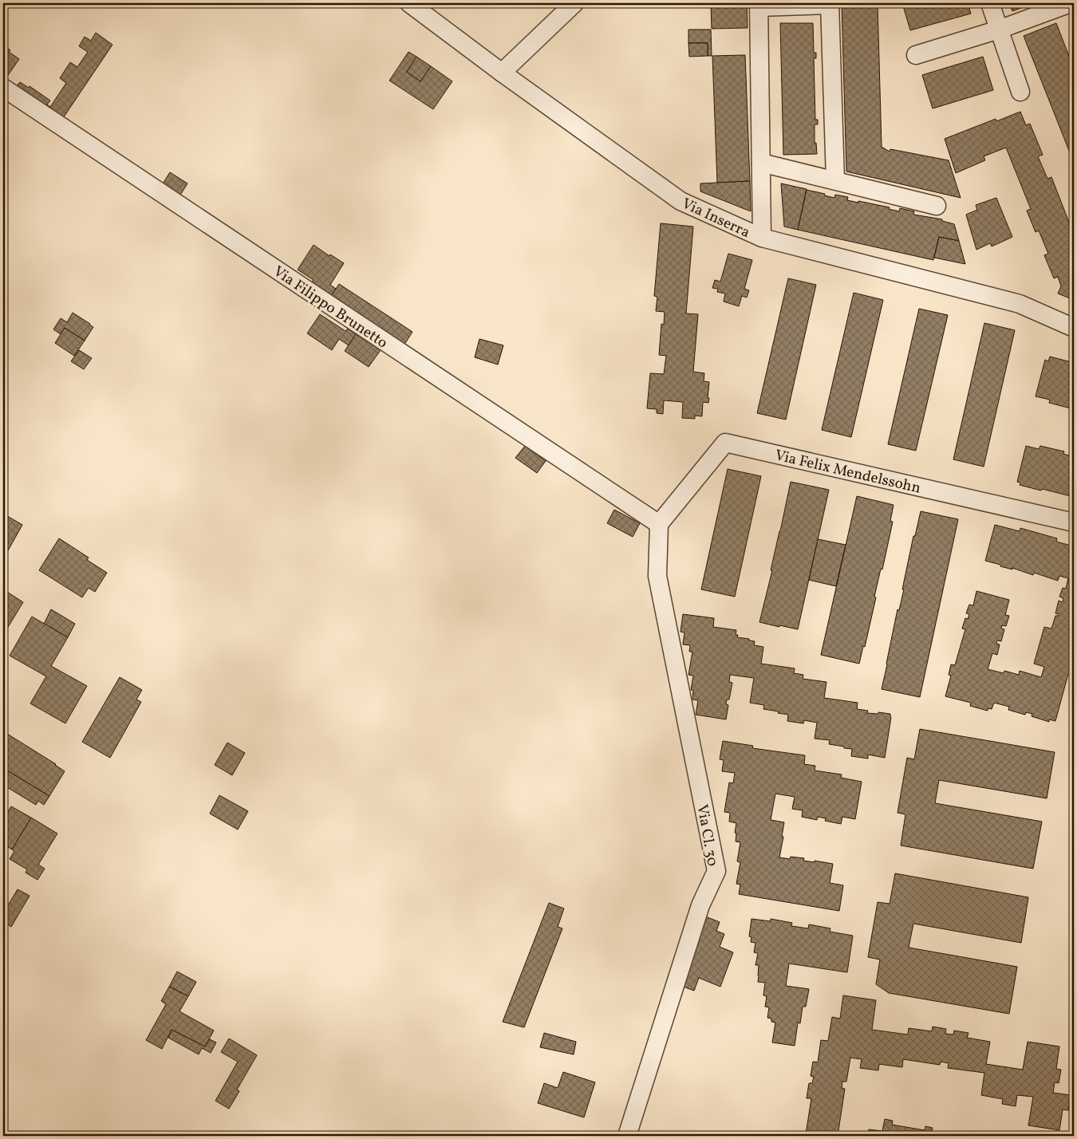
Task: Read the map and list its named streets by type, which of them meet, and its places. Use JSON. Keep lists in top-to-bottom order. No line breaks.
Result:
{"streets":{"street":["Via Inserra","Via Filippo Brunetto","Via Felix Mendelssohn","Via Cl. 30"]},"crossings":[["Via Filippo Brunetto","Via Felix Mendelssohn"],["Via Filippo Brunetto","Via Cl. 30"],["Via Felix Mendelssohn","Via Cl. 30"]]}
